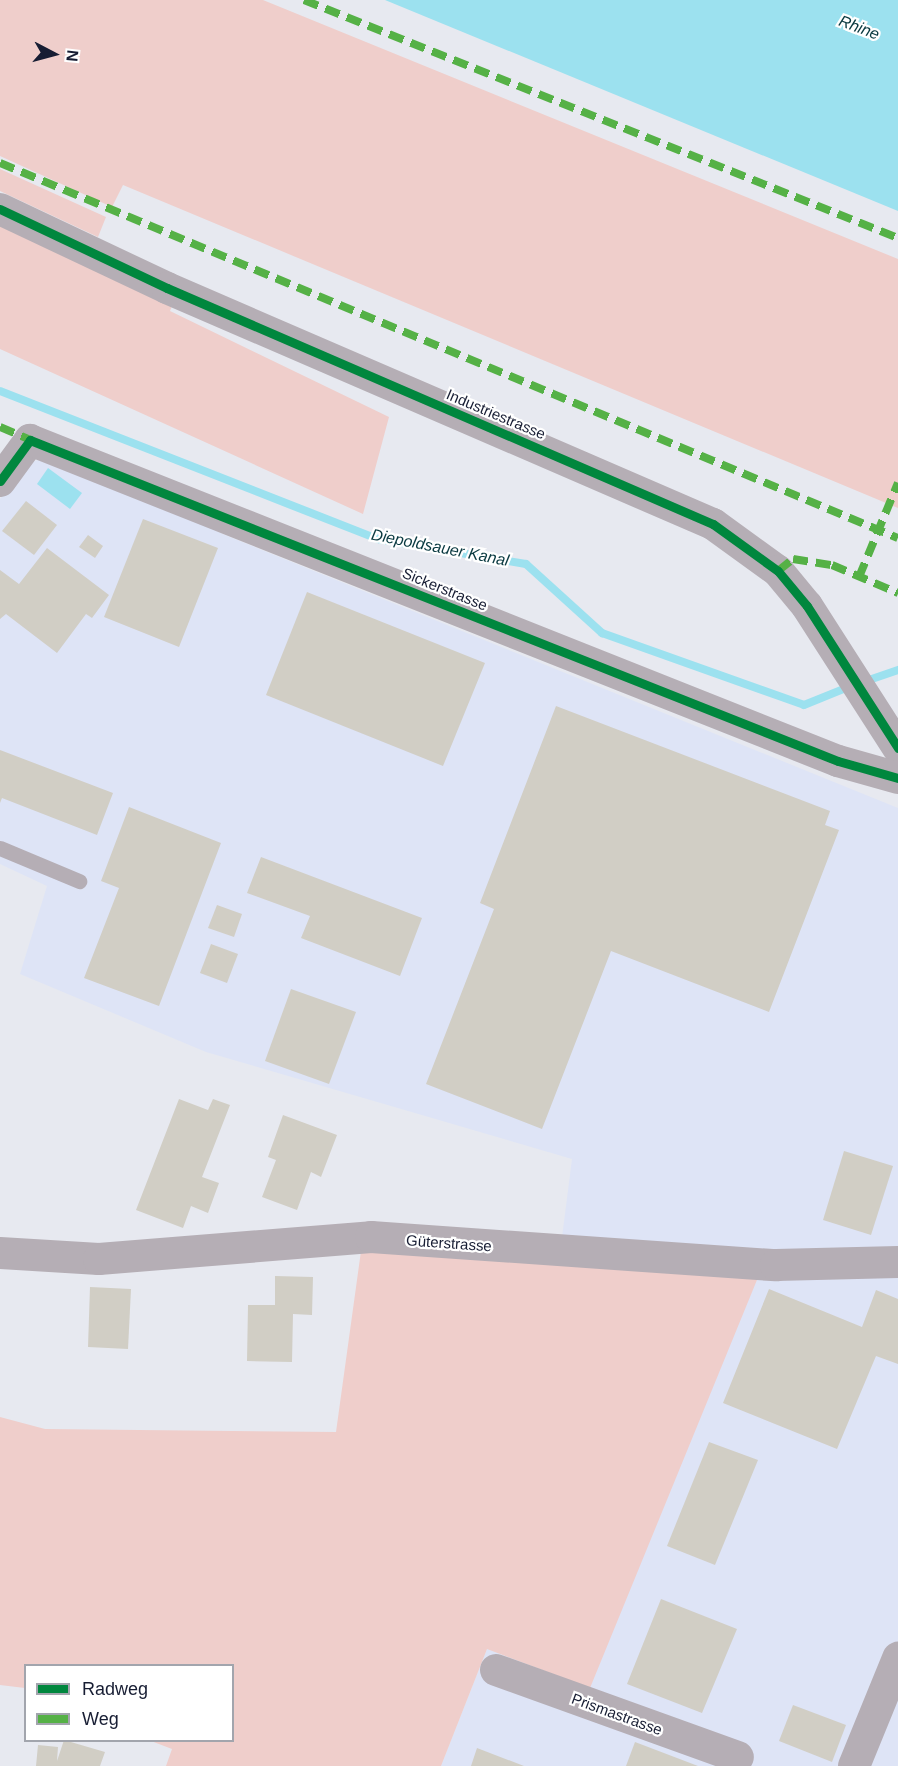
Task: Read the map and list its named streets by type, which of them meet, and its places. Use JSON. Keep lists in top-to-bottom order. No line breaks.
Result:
{"streets":{"street":["Industriestrasse","Sickerstrasse","Güterstrasse","Prismastrasse"]},"water":["Rhine","Diepoldsauer Kanal"],"legend":["Radweg","Weg"],"north":"right"}
